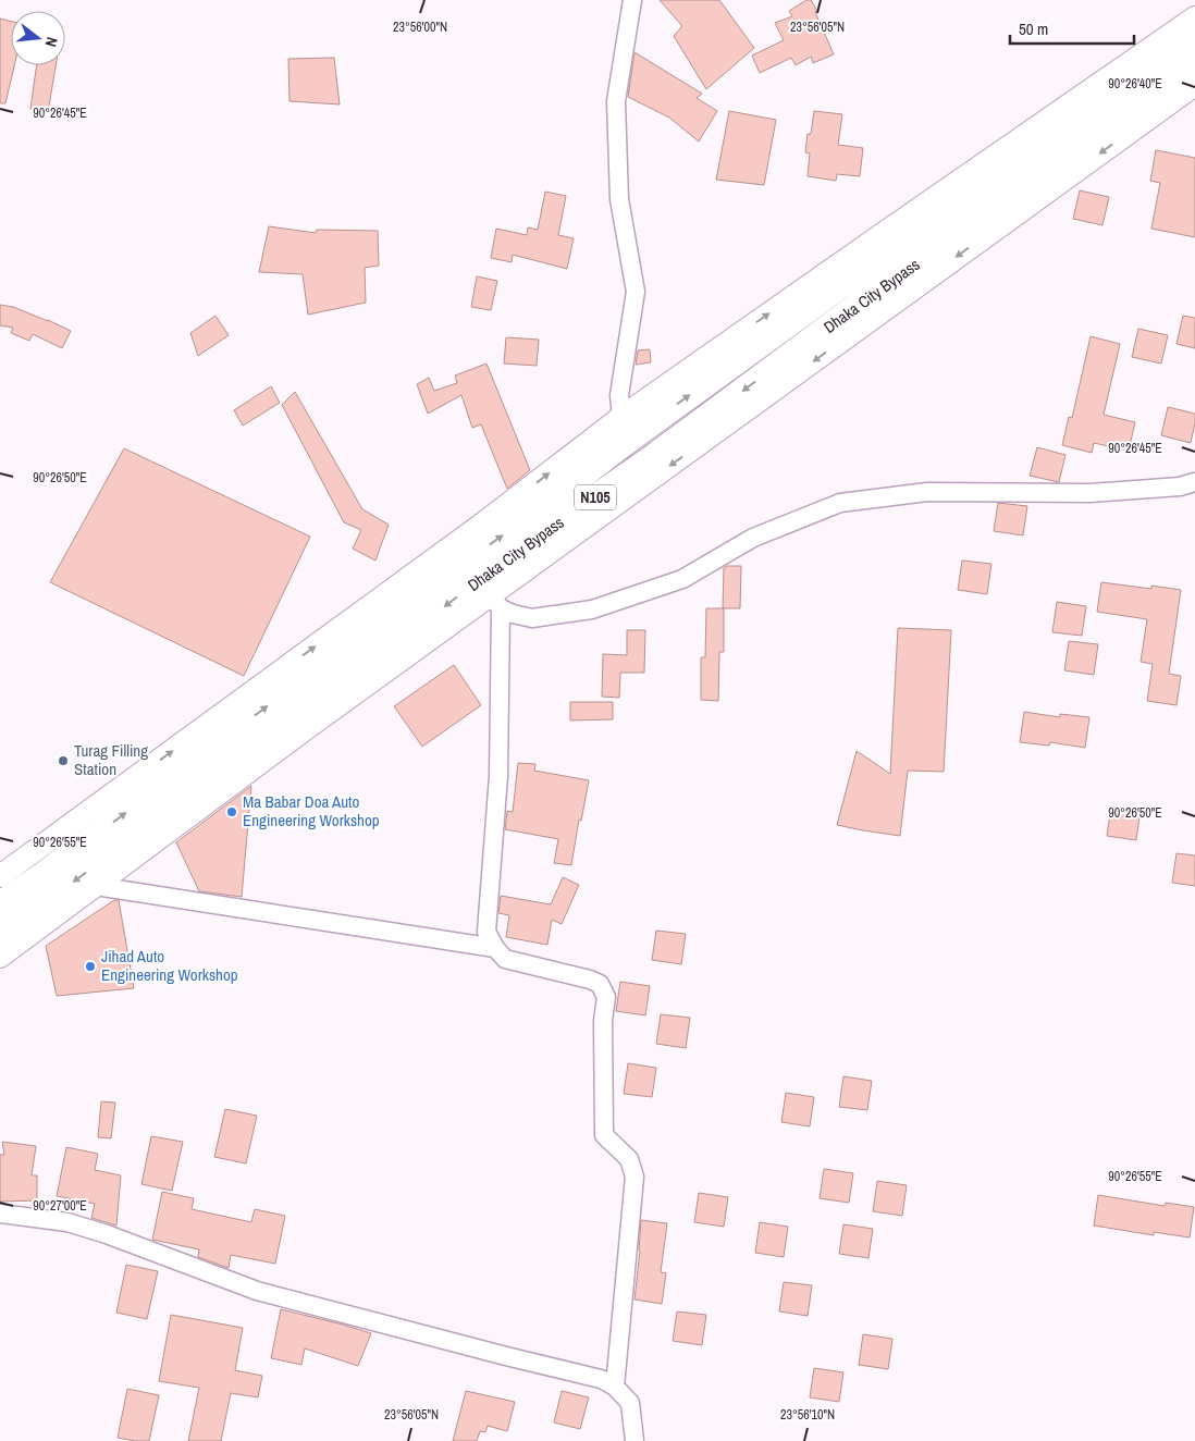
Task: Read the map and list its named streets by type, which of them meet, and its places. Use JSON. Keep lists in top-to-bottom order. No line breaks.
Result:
{"streets":{"highway":["Dhaka City Bypass","N105"]},"places":["Turag Filling Station","Ma Babar Doa Auto Engineering Workshop","Jihad Auto Engineering Workshop"],"scale_bar":"50 m","north":"right","coordinates":["23°56'00\"N","23°56'05\"N","90°26'40\"E","90°26'45\"E","90°26'50\"E","90°26'55\"E","90°27'00\"E","23°56'10\"N"]}
